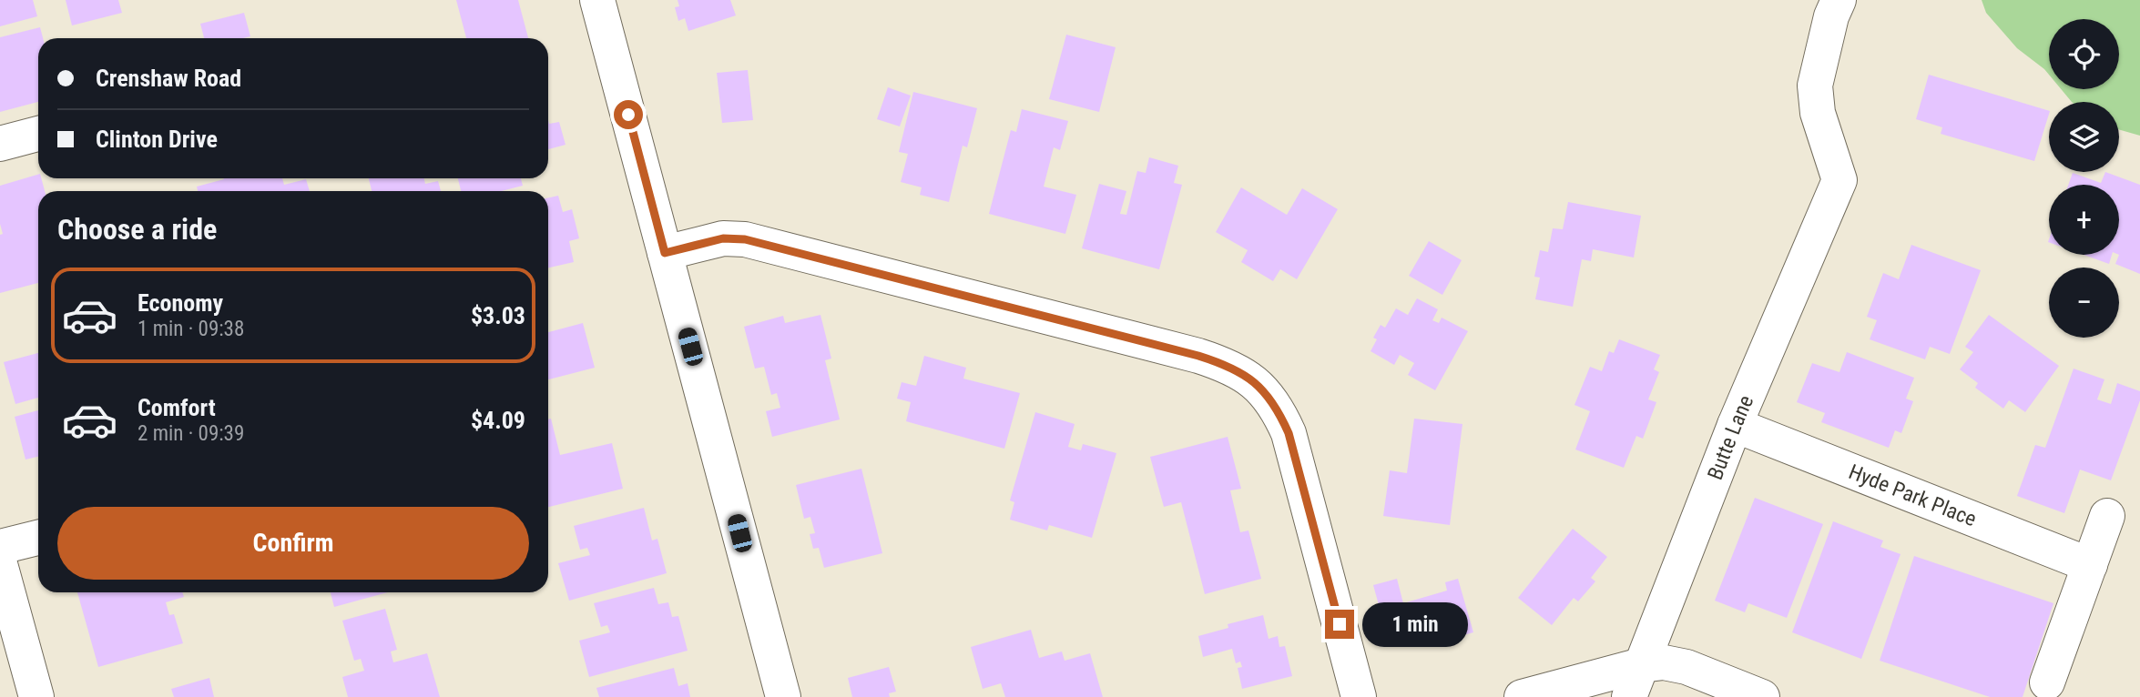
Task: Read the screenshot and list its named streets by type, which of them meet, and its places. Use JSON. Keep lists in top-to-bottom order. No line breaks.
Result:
{"streets":{"street":["Butte Lane","Hyde Park Place"]},"crossings":[["Butte Lane","Hyde Park Place"]],"page":{"map_buttons":["+","−"],"banner":["Crenshaw Road","Clinton Drive"],"heading":"Choose a ride","list":[{"name":"Economy","note":"1 min · 09:38","value":"$3.03"},{"name":"Comfort","note":"2 min · 09:39","value":"$4.09"}],"buttons":"Confirm","bubble":"1 min"}}
